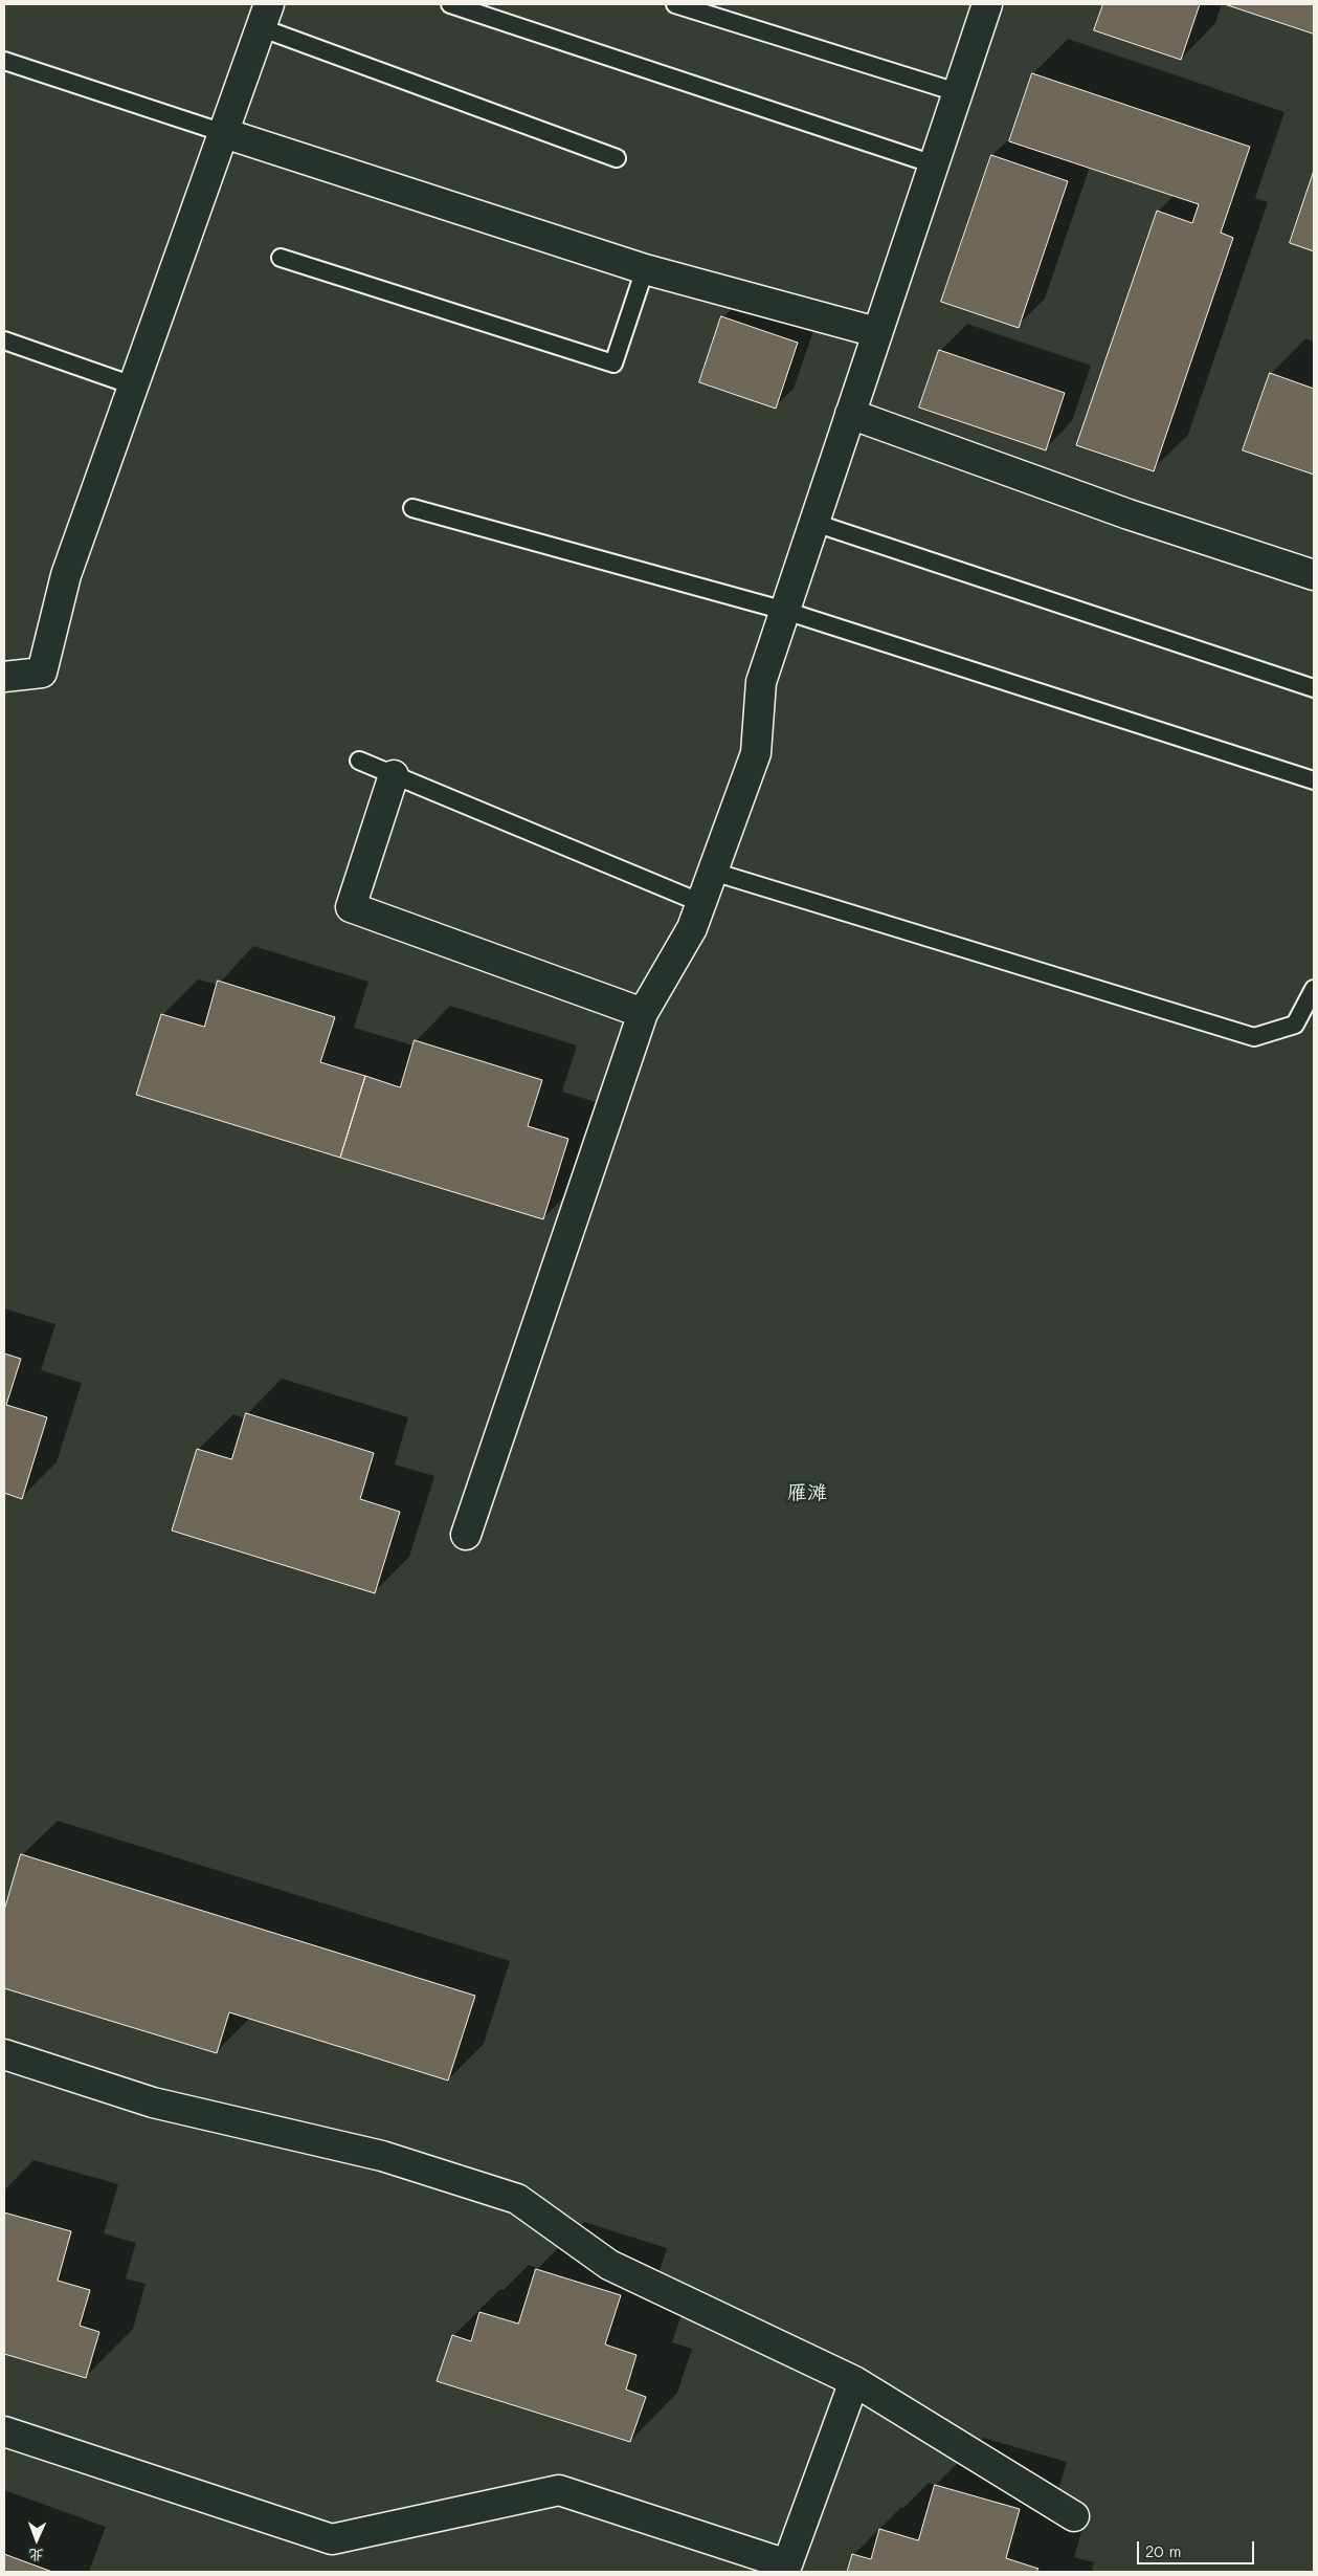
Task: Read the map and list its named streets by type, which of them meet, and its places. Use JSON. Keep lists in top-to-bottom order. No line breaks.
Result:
{"districts":["雁滩"],"scale_bar":"20 m","north":"bottom"}
